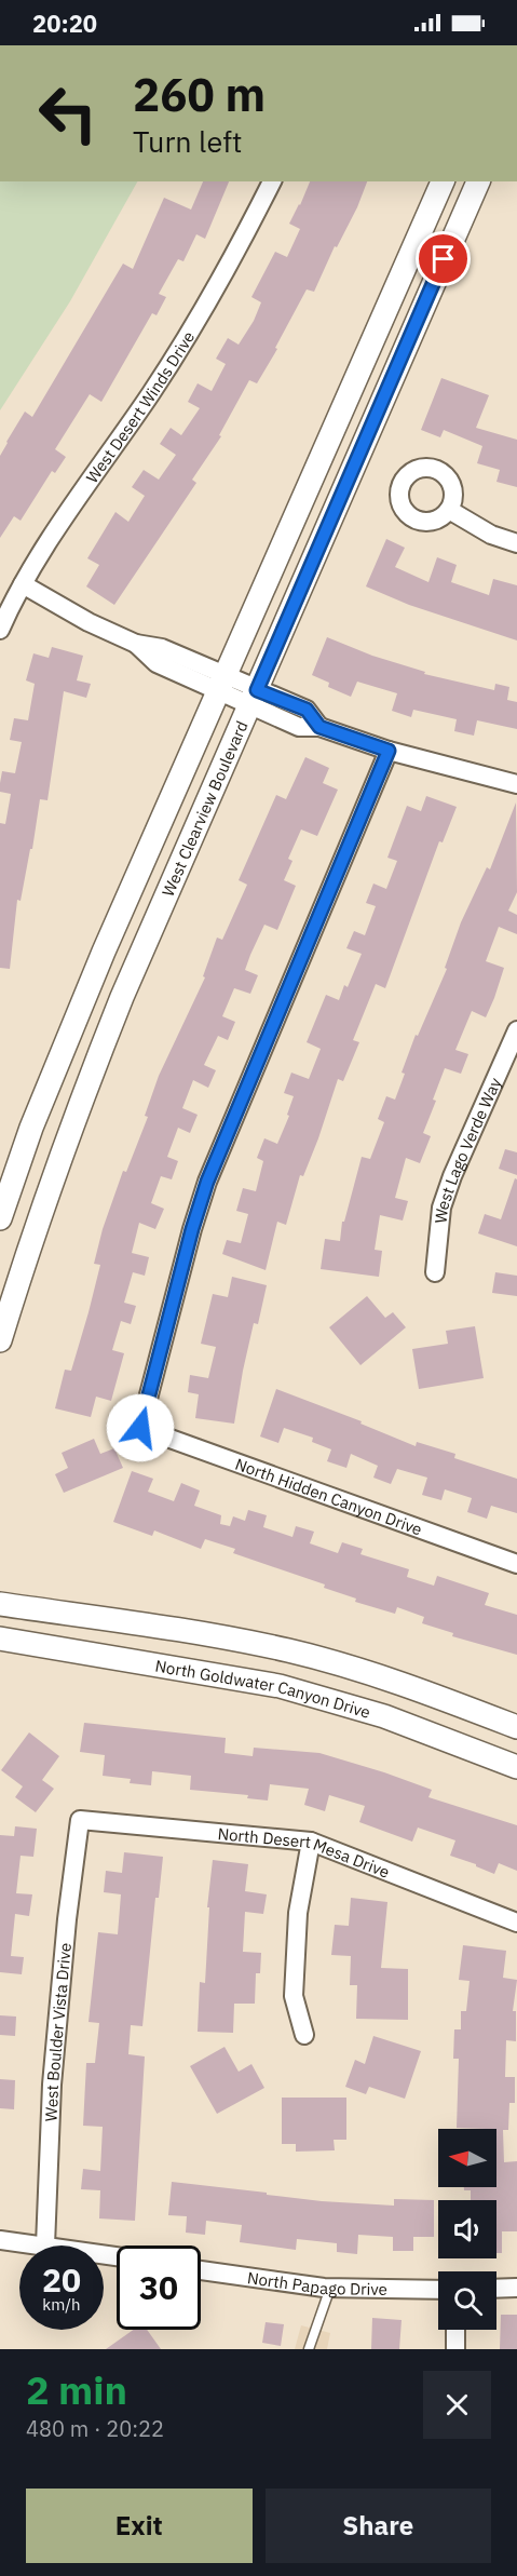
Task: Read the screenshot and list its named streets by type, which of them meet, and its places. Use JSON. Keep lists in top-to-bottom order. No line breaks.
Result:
{"streets":{"street":["West Desert Winds Drive","West Clearview Boulevard","West Lago Verde Way","North Hidden Canyon Drive","North Goldwater Canyon Drive","North Desert Mesa Drive","West Boulder Vista Drive","North Papago Drive"]},"crossings":[["North Desert Mesa Drive","West Boulder Vista Drive"]],"north":"left","page":{"status":"20:20","turn":["260 m","Turn left"],"speed":"20 km/h","limit":"30","heading":["2 min","480 m · 20:22"],"buttons":["Exit","Share"]}}
